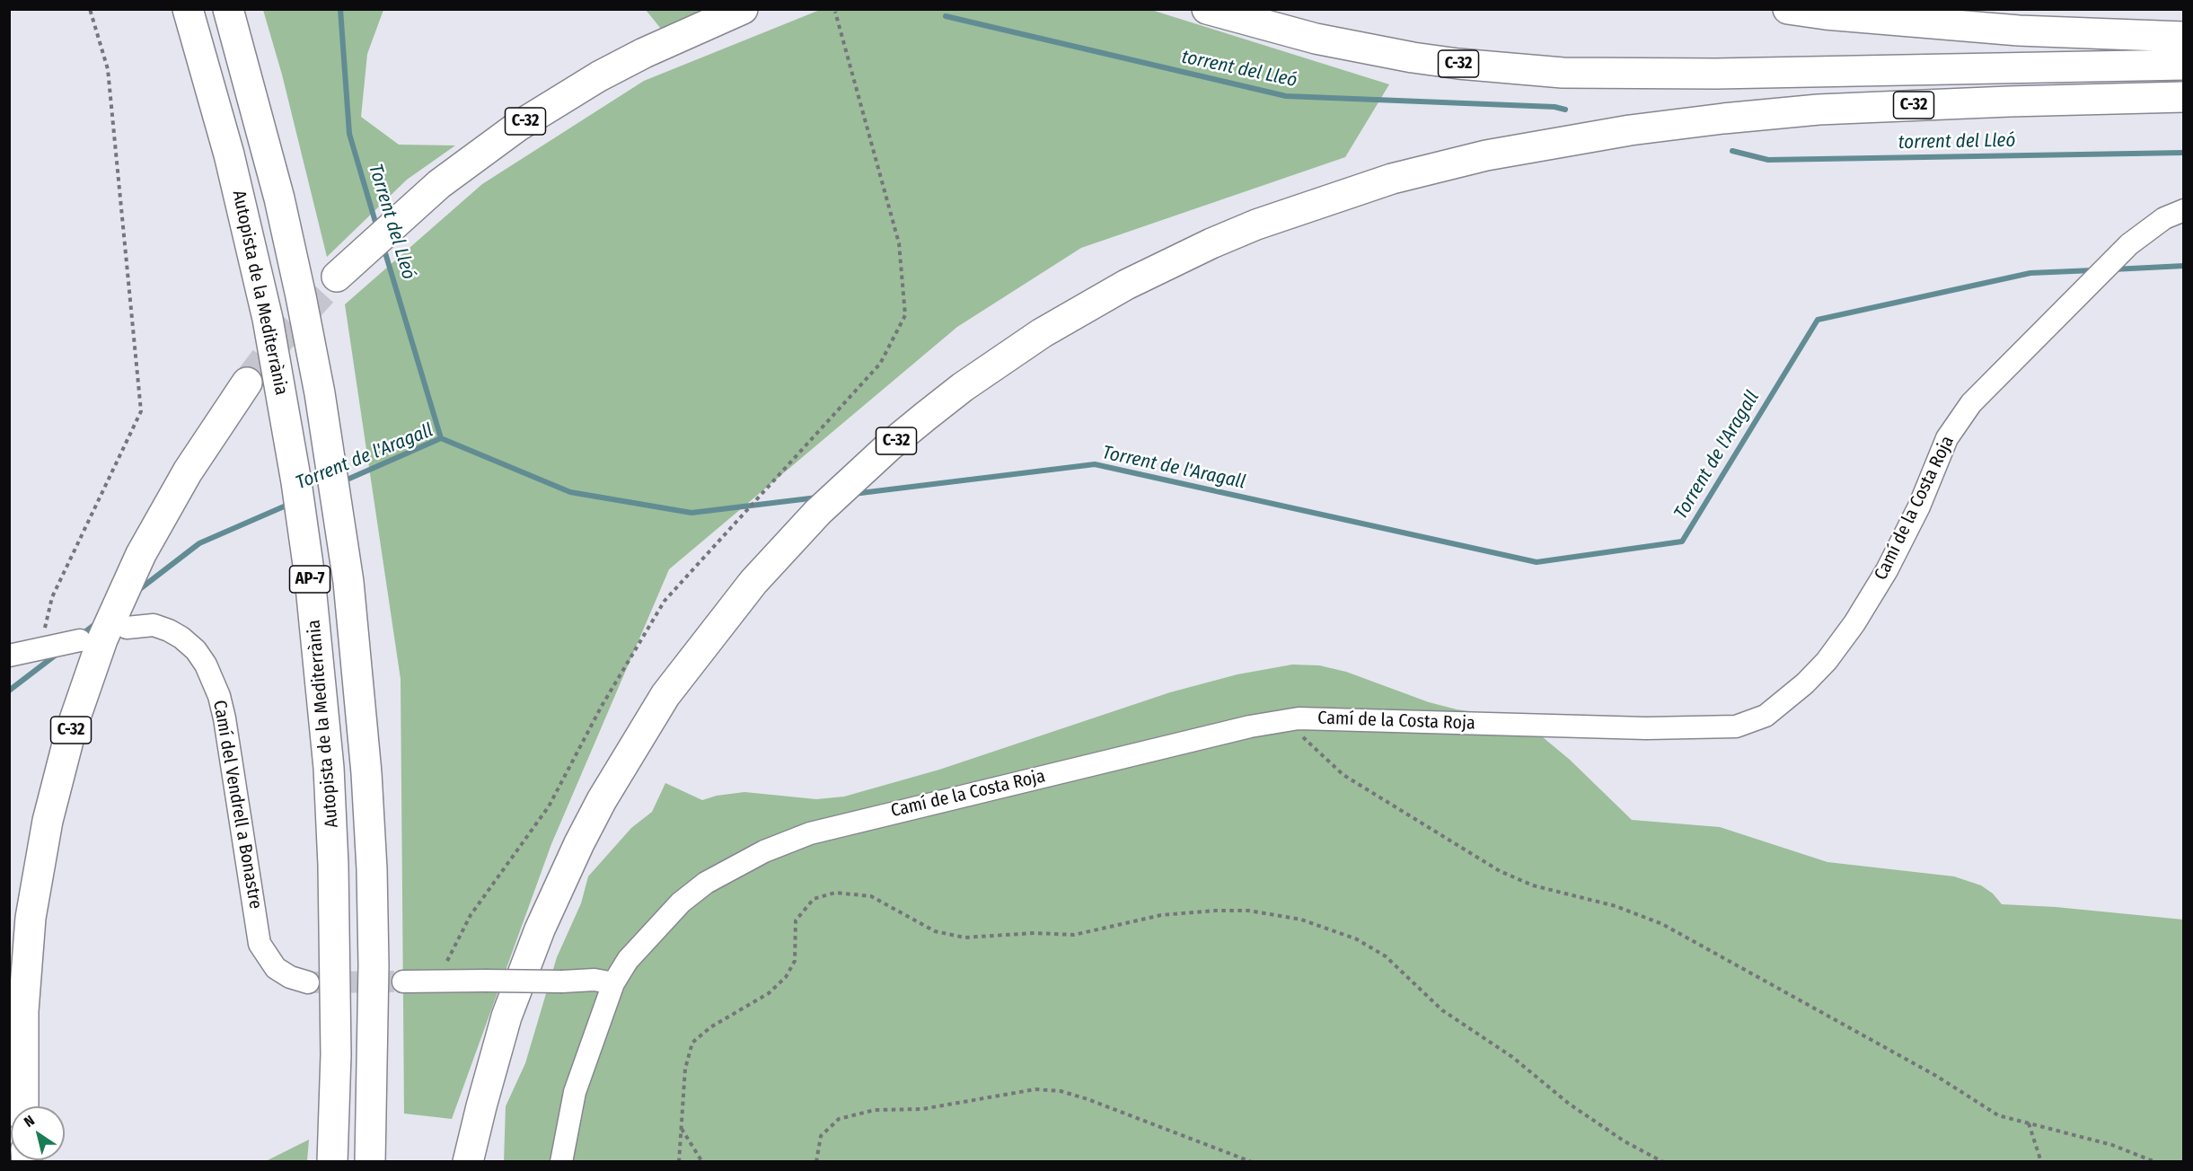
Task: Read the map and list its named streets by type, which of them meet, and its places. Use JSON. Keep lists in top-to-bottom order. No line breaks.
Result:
{"streets":{"highway":["C-32","Autopista de la Mediterrània","AP-7"],"street":["Camí de la Costa Roja","Camí del Vendrell a Bonastre"]},"water":["torrent del Lleó","Torrent del Lleó","Torrent de l'Aragall"],"north":"top left"}
